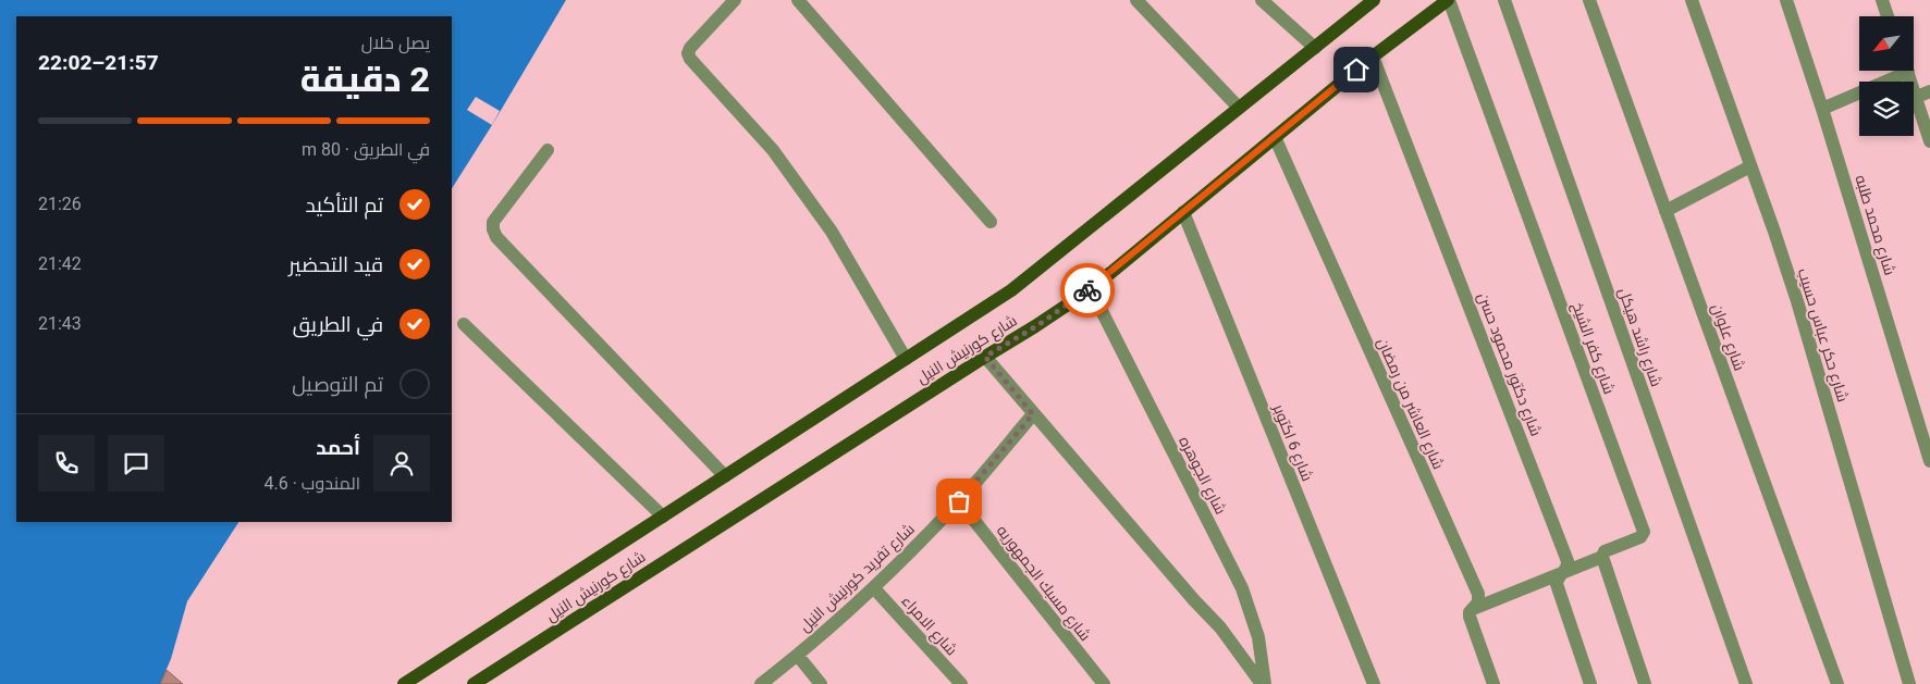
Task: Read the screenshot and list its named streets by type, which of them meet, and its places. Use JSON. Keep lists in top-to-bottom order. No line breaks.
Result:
{"streets":{"main road":["شارع كورنيش النيل"],"street":["شارع محمد طلبه","شارع حكر عباس حسيب","شارع راشد هيكل","شارع علوان","شارع كفر الشيخ","شارع دكتور محمود حسن","شارع العاشر من رمضان","شارع 6 اكتوبر","شارع الجوهره","شارع تفريد كورنيش النيل","شارع مسبك الجمهوريه","شارع الامراء"]},"crossings":[["شارع كفر الشيخ","شارع كورنيش النيل"],["شارع كورنيش النيل","شارع دكتور محمود حسن"],["شارع كورنيش النيل","شارع العاشر من رمضان"],["شارع كورنيش النيل","شارع 6 اكتوبر"],["شارع كورنيش النيل","شارع الجوهره"],["شارع الجوهره","شارع تفريد كورنيش النيل"],["شارع تفريد كورنيش النيل","شارع مسبك الجمهوريه"],["شارع تفريد كورنيش النيل","شارع الامراء"]],"north":"bottom left","page":{"heading":["2 دقيقة","يصل خلال","21:57–22:02"],"panel":["أحمد","المندوب · 4.6"],"bar":"في الطريق · 80 m","list":[["تم التأكيد","21:26"],["قيد التحضير","21:42"],["في الطريق","21:43"],"تم التوصيل"]}}
